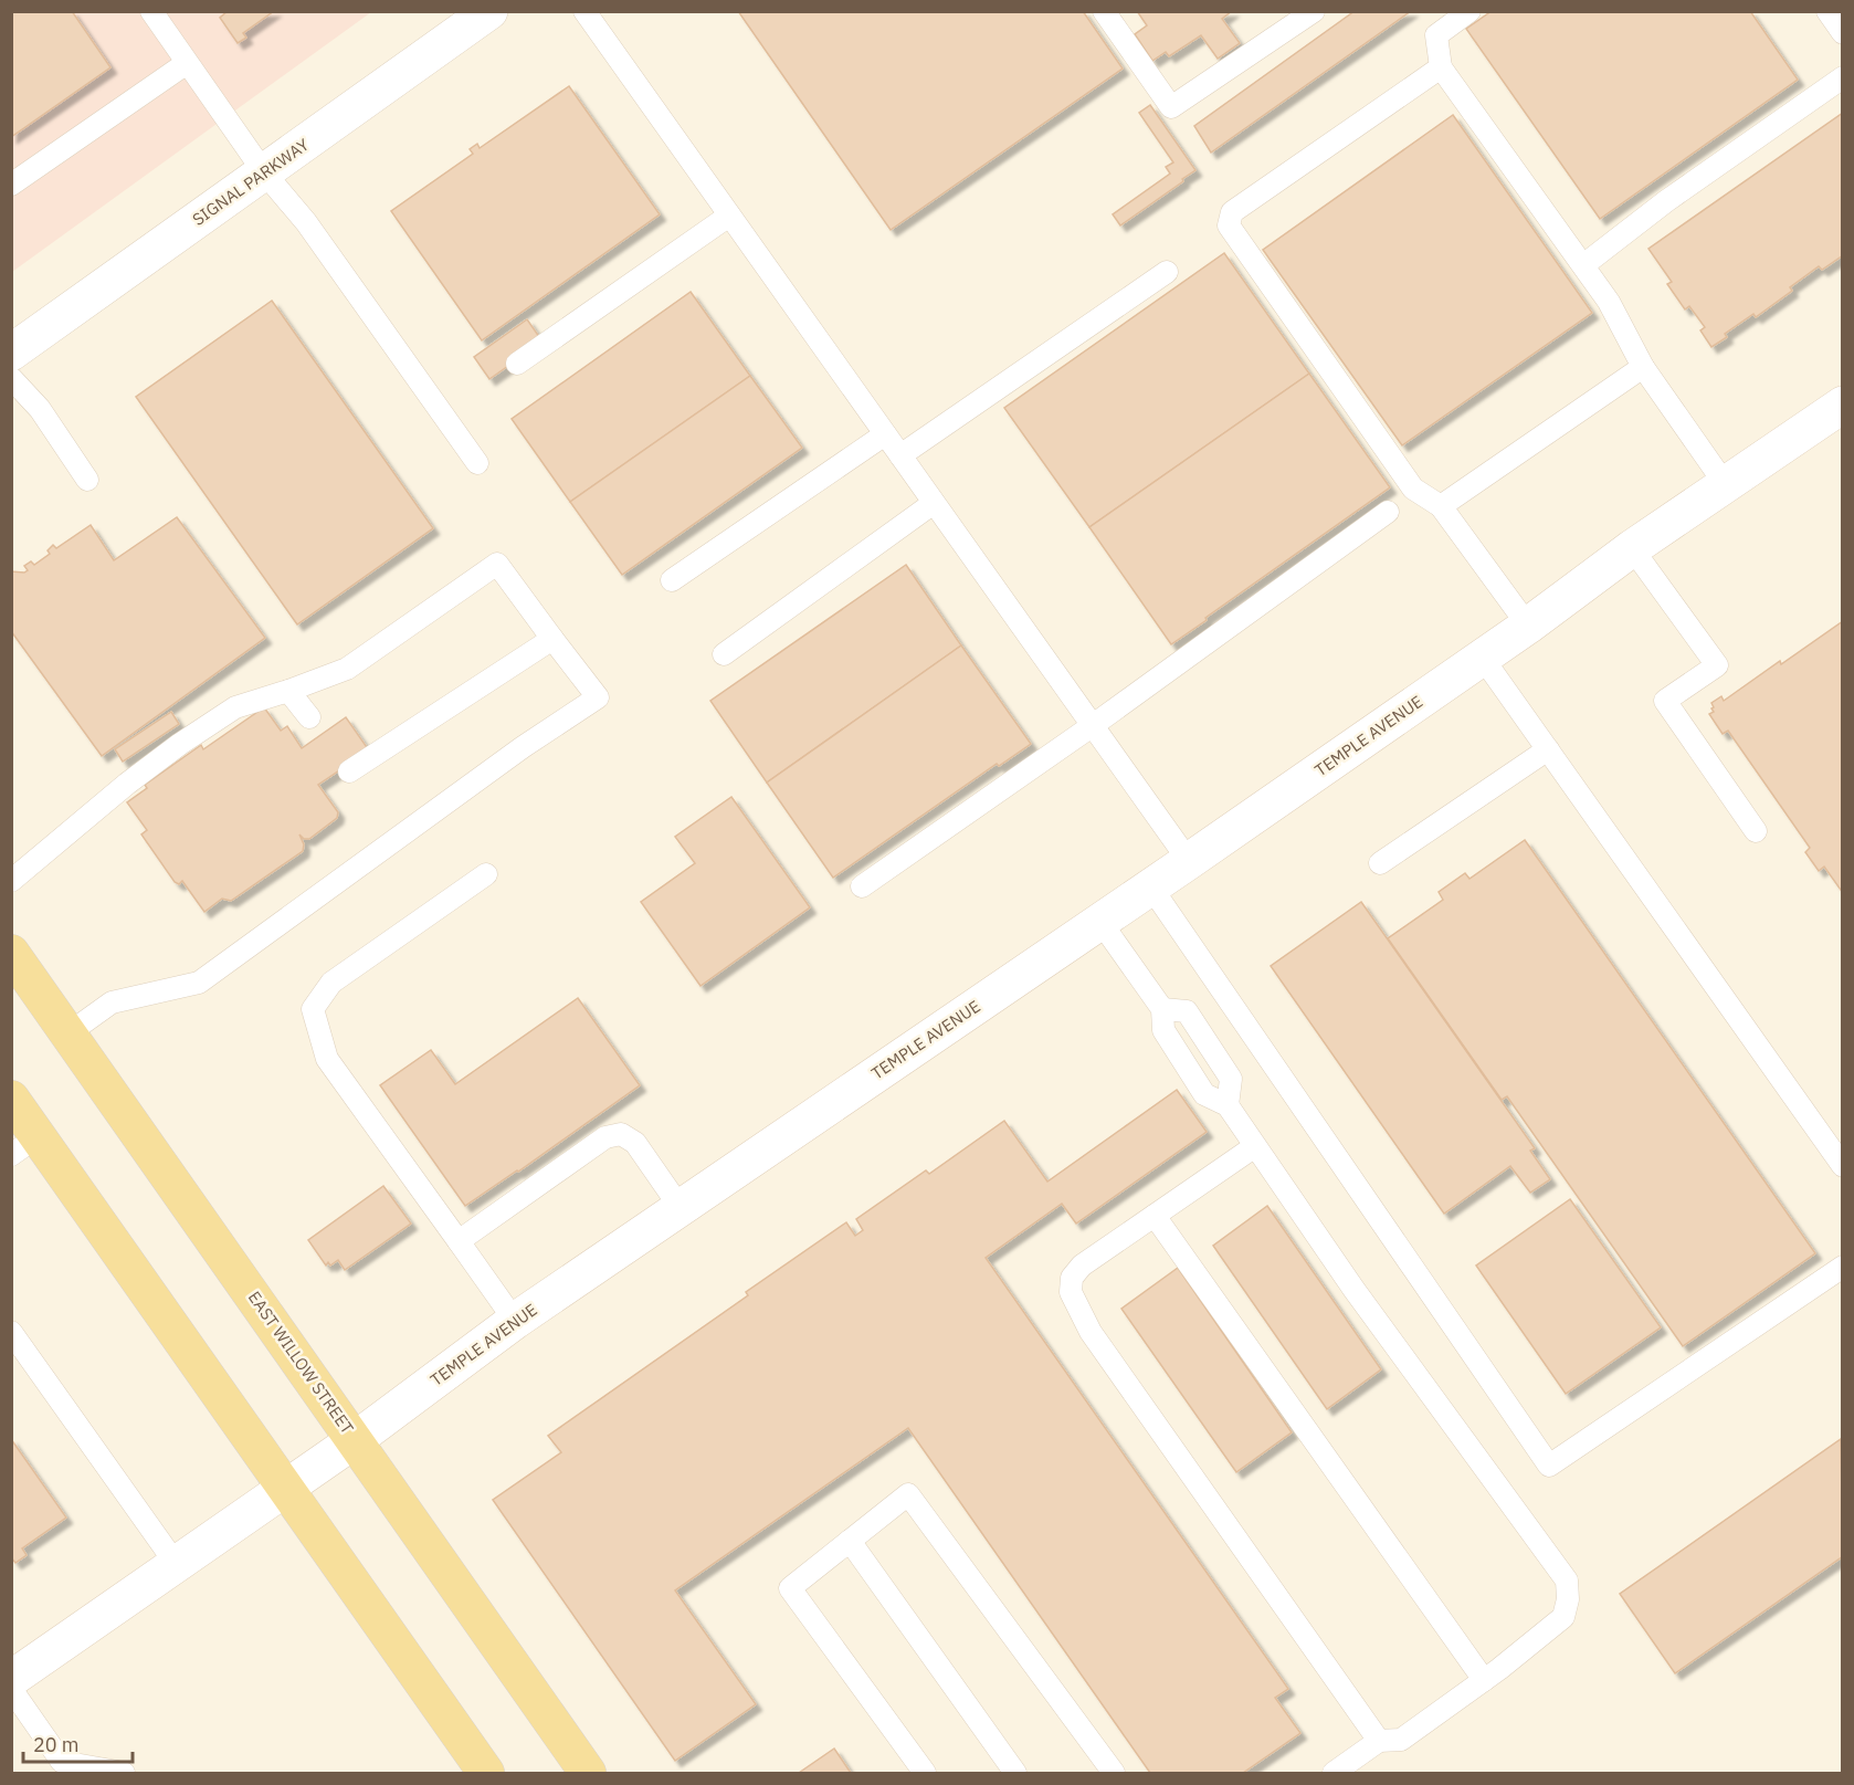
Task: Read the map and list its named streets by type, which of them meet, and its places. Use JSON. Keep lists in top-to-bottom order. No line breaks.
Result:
{"streets":{"main road":["SIGNAL PARKWAY","TEMPLE AVENUE","EAST WILLOW STREET"]},"crossings":[["TEMPLE AVENUE","EAST WILLOW STREET"]],"scale_bar":"20 m"}
